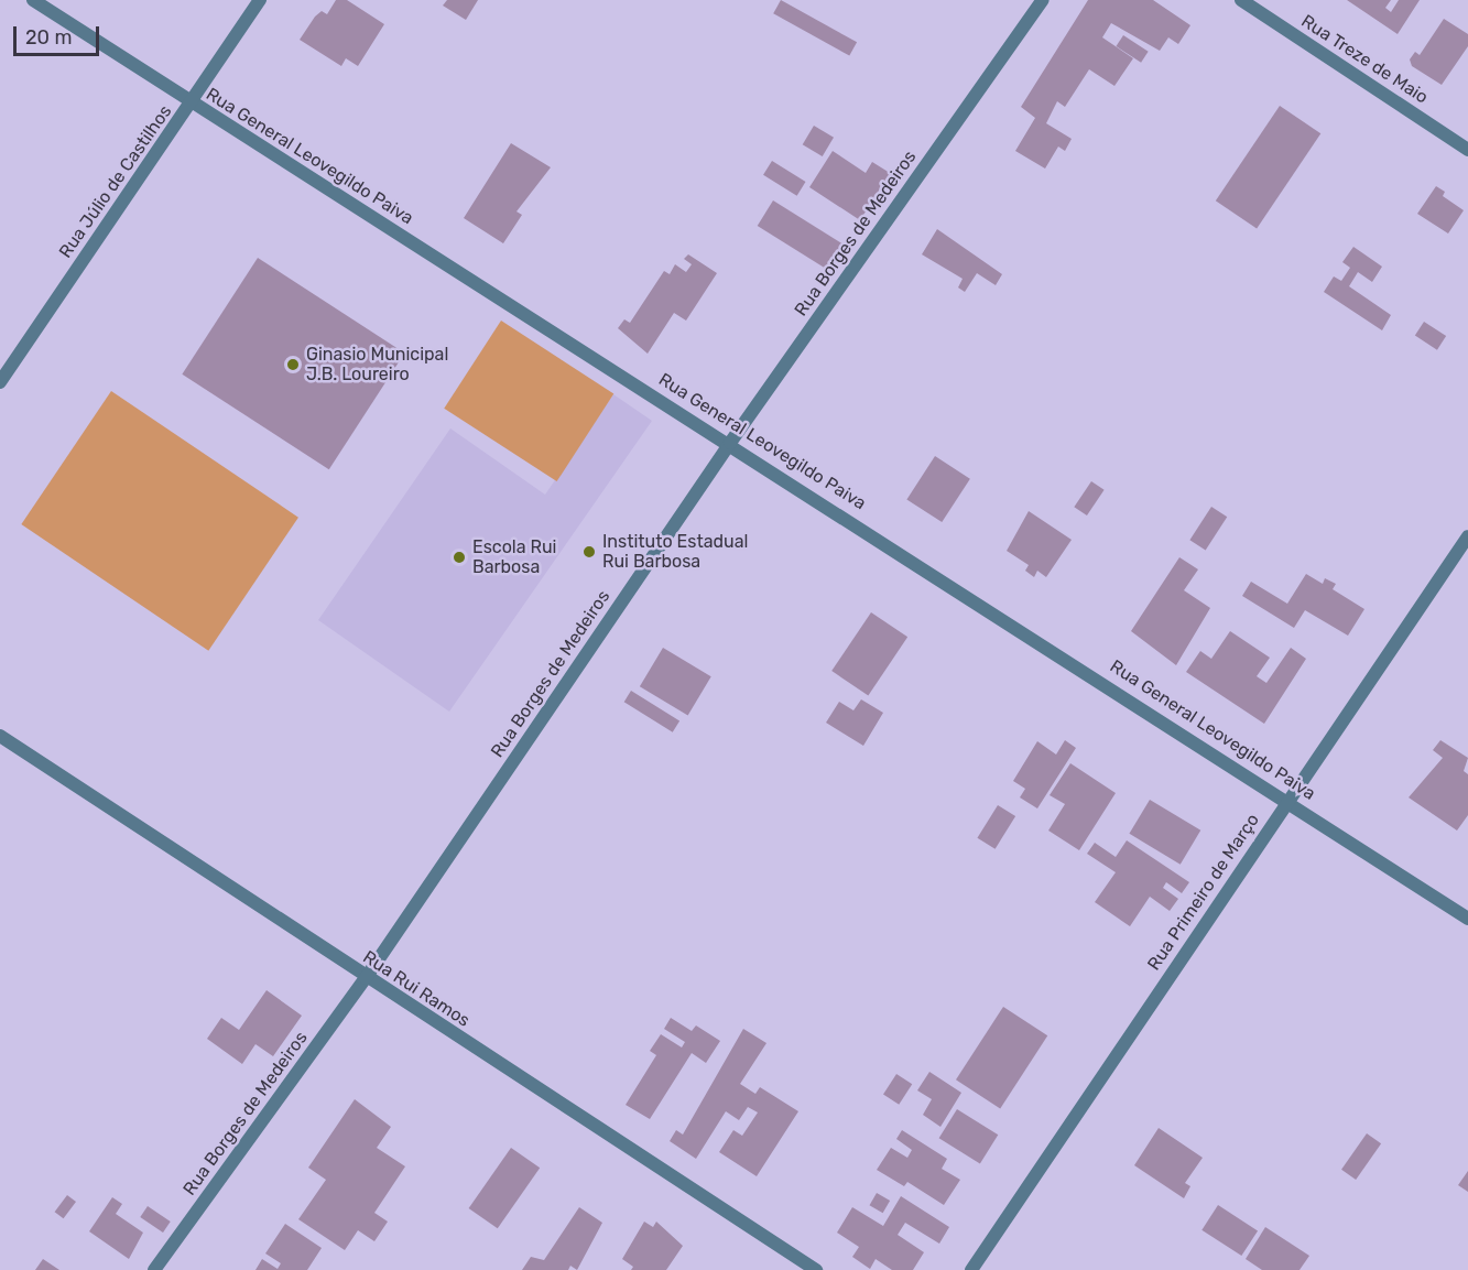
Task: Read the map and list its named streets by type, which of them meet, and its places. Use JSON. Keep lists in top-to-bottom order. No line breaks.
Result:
{"streets":{"street":["Rua Treze de Maio","Rua General Leovegildo Paiva","Rua Júlio de Castilhos","Rua Borges de Medeiros","Rua Primeiro de Março","Rua Rui Ramos"]},"crossings":[["Rua General Leovegildo Paiva","Rua Júlio de Castilhos"],["Rua General Leovegildo Paiva","Rua Borges de Medeiros"],["Rua General Leovegildo Paiva","Rua Primeiro de Março"],["Rua Borges de Medeiros","Rua Rui Ramos"]],"places":["Ginasio Municipal J.B. Loureiro","Instituto Estadual Rui Barbosa","Escola Rui Barbosa"],"scale_bar":"20 m"}
